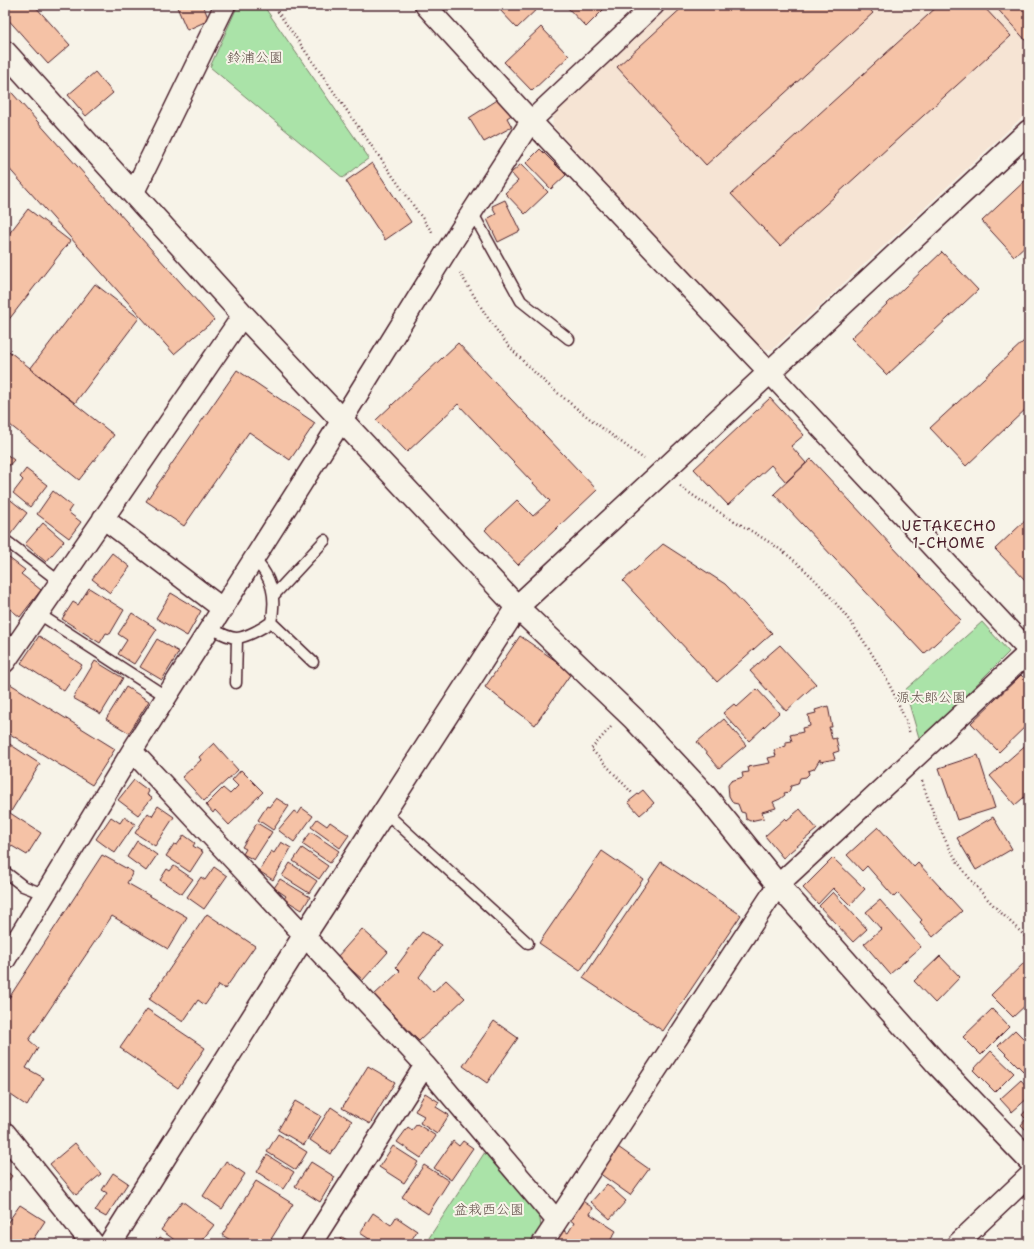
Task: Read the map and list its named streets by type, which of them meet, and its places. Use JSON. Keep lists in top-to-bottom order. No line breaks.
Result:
{"districts":["UETAKECHO 1-CHOME"],"parks":["鈴浦公園","源太郎公園","盆栽西公園"]}
